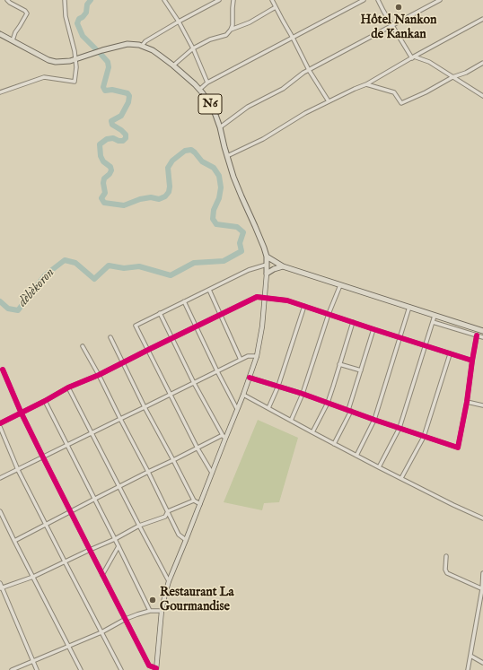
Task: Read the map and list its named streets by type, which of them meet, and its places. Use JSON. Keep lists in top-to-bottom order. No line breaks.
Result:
{"streets":{"highway":["N6"]},"water":["dèbèkoron"],"places":["Hôtel Nankon de Kankan","Restaurant La Gourmandise"]}
